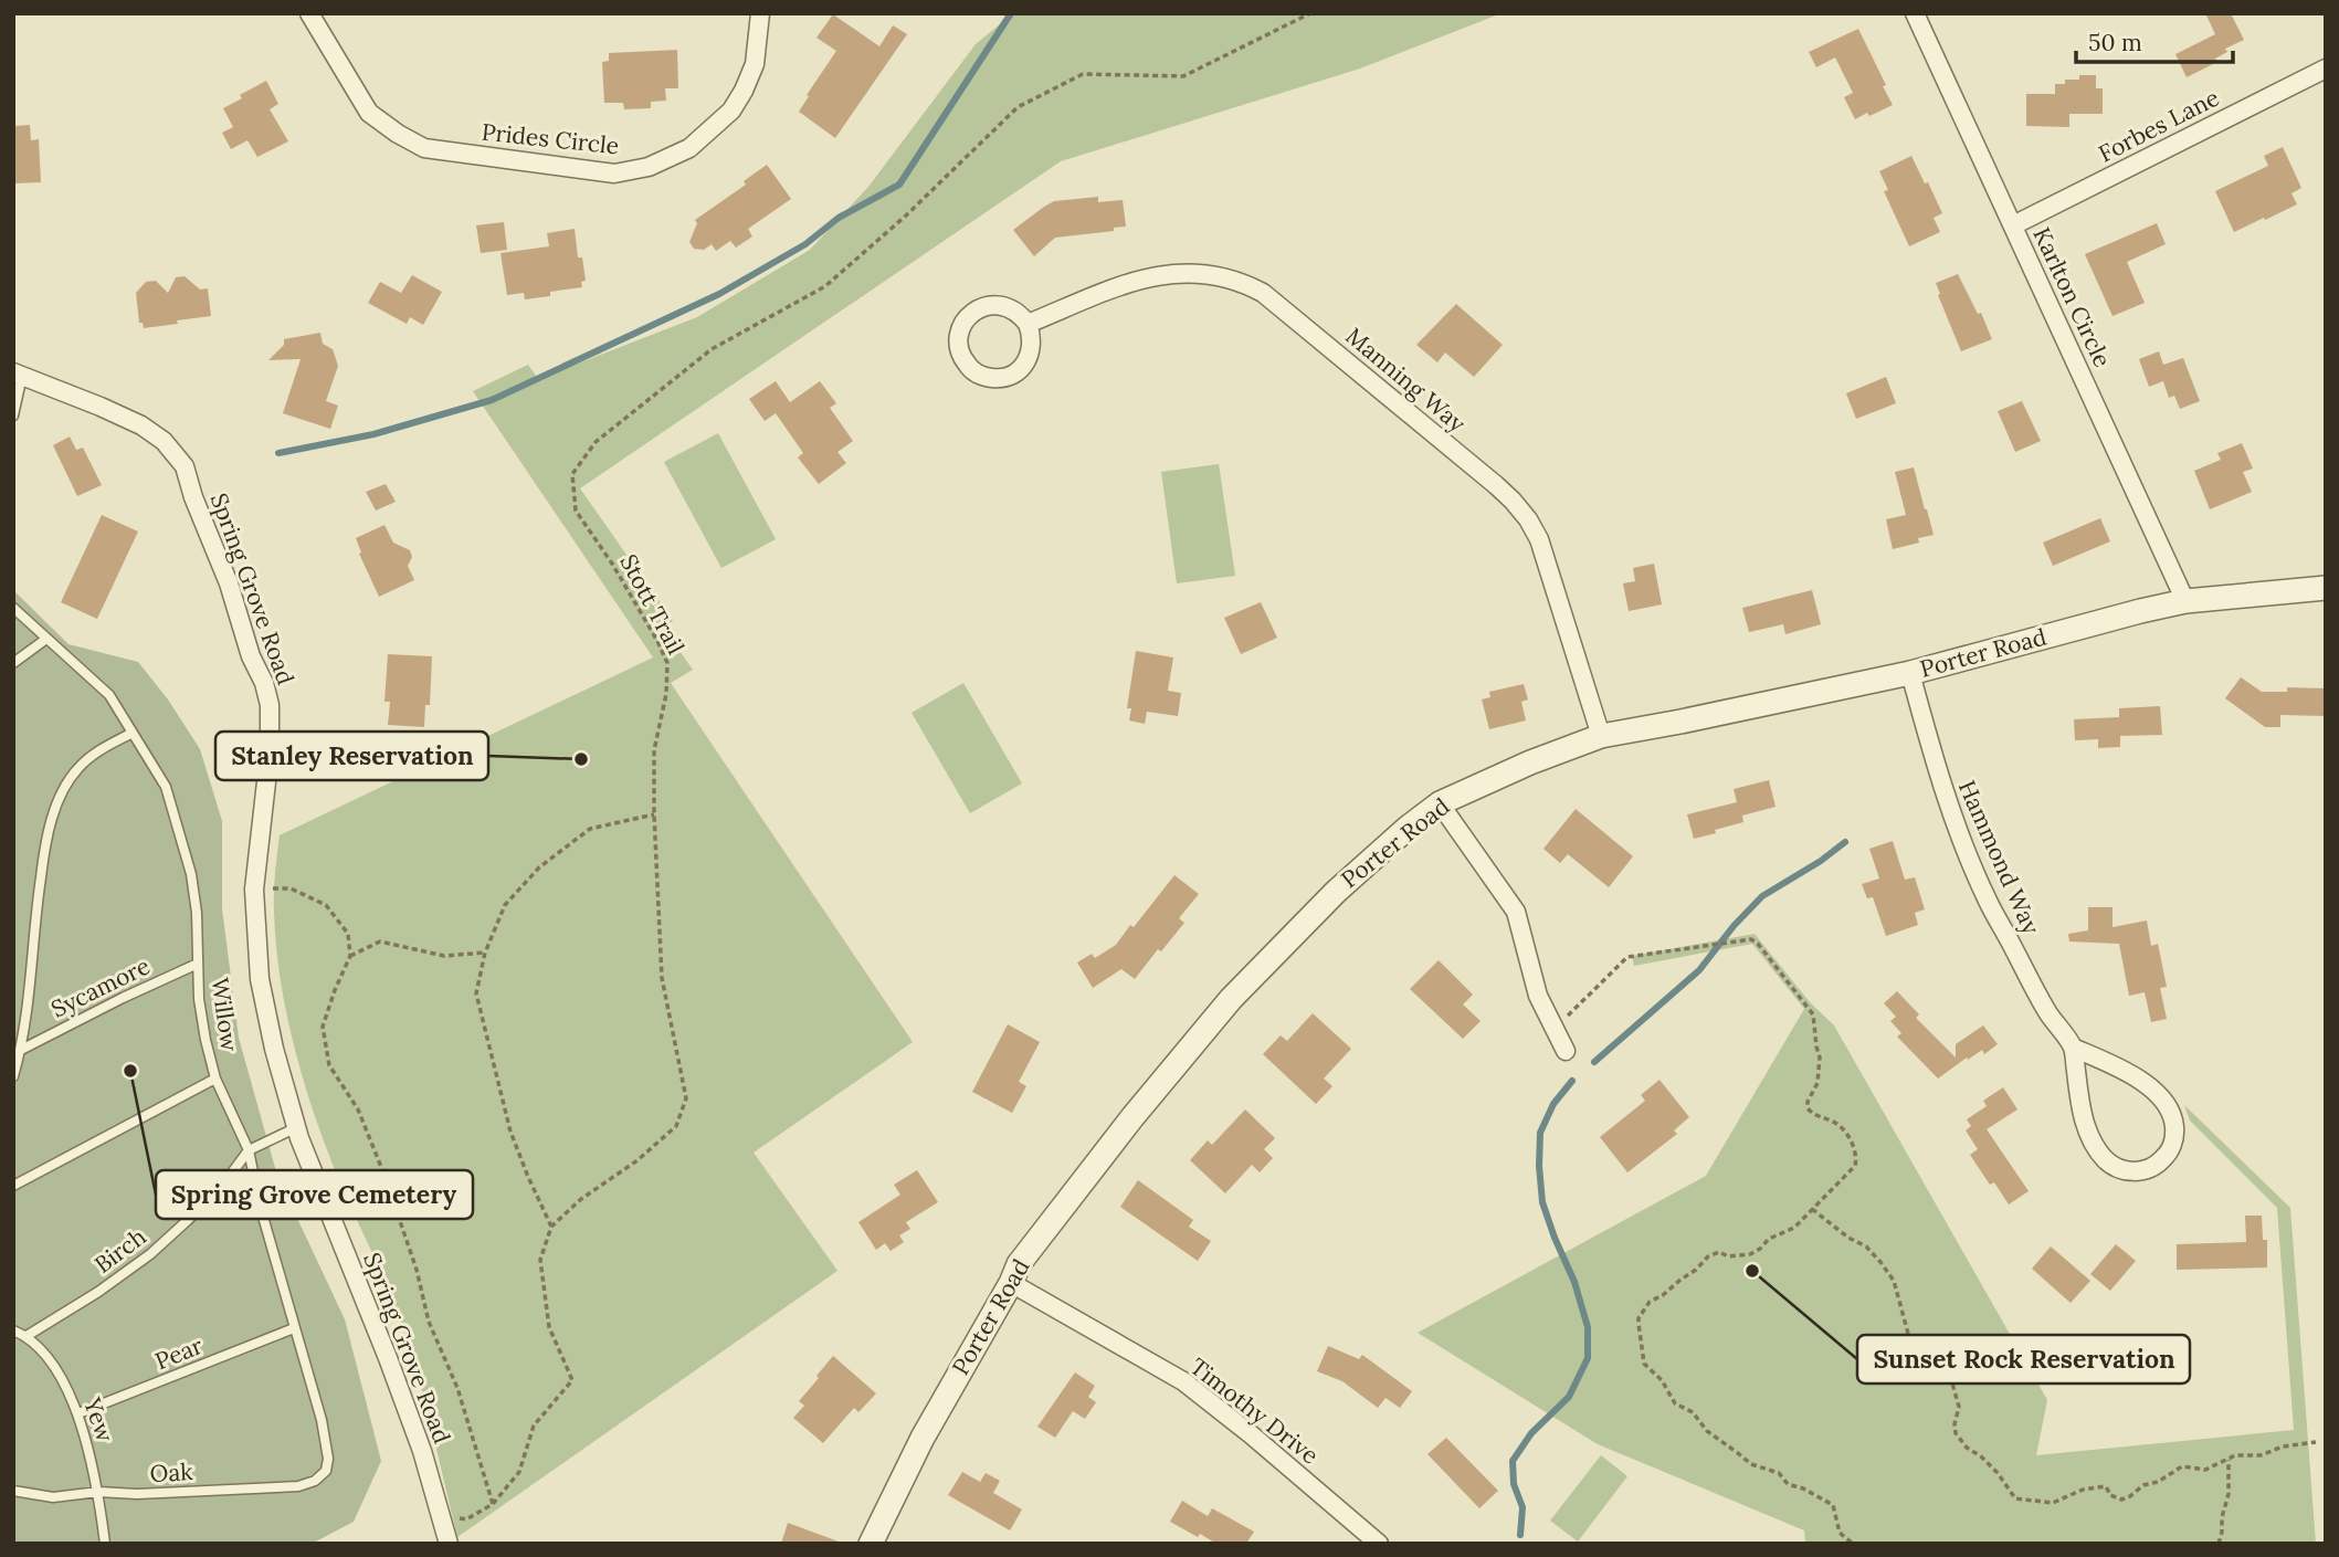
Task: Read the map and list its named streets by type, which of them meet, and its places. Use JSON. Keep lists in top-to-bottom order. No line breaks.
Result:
{"streets":{"street":["Forbes Lane","Prides Circle","Karlton Circle","Manning Way","Spring Grove Road","Porter Road","Hammond Way","Timothy Drive"],"lane":["Sycamore","Willow","Birch","Pear","Yew","Oak"],"path":["Stott Trail"]},"crossings":[["Forbes Lane","Karlton Circle"],["Karlton Circle","Porter Road"],["Manning Way","Porter Road"],["Spring Grove Road","Birch"],["Porter Road","Hammond Way"],["Porter Road","Timothy Drive"],["Sycamore","Willow"],["Willow","Birch"],["Willow","Pear"],["Willow","Oak"],["Birch","Yew"],["Pear","Yew"],["Yew","Oak"]],"places":["Stanley Reservation","Spring Grove Cemetery","Sunset Rock Reservation"],"scale_bar":"50 m"}
